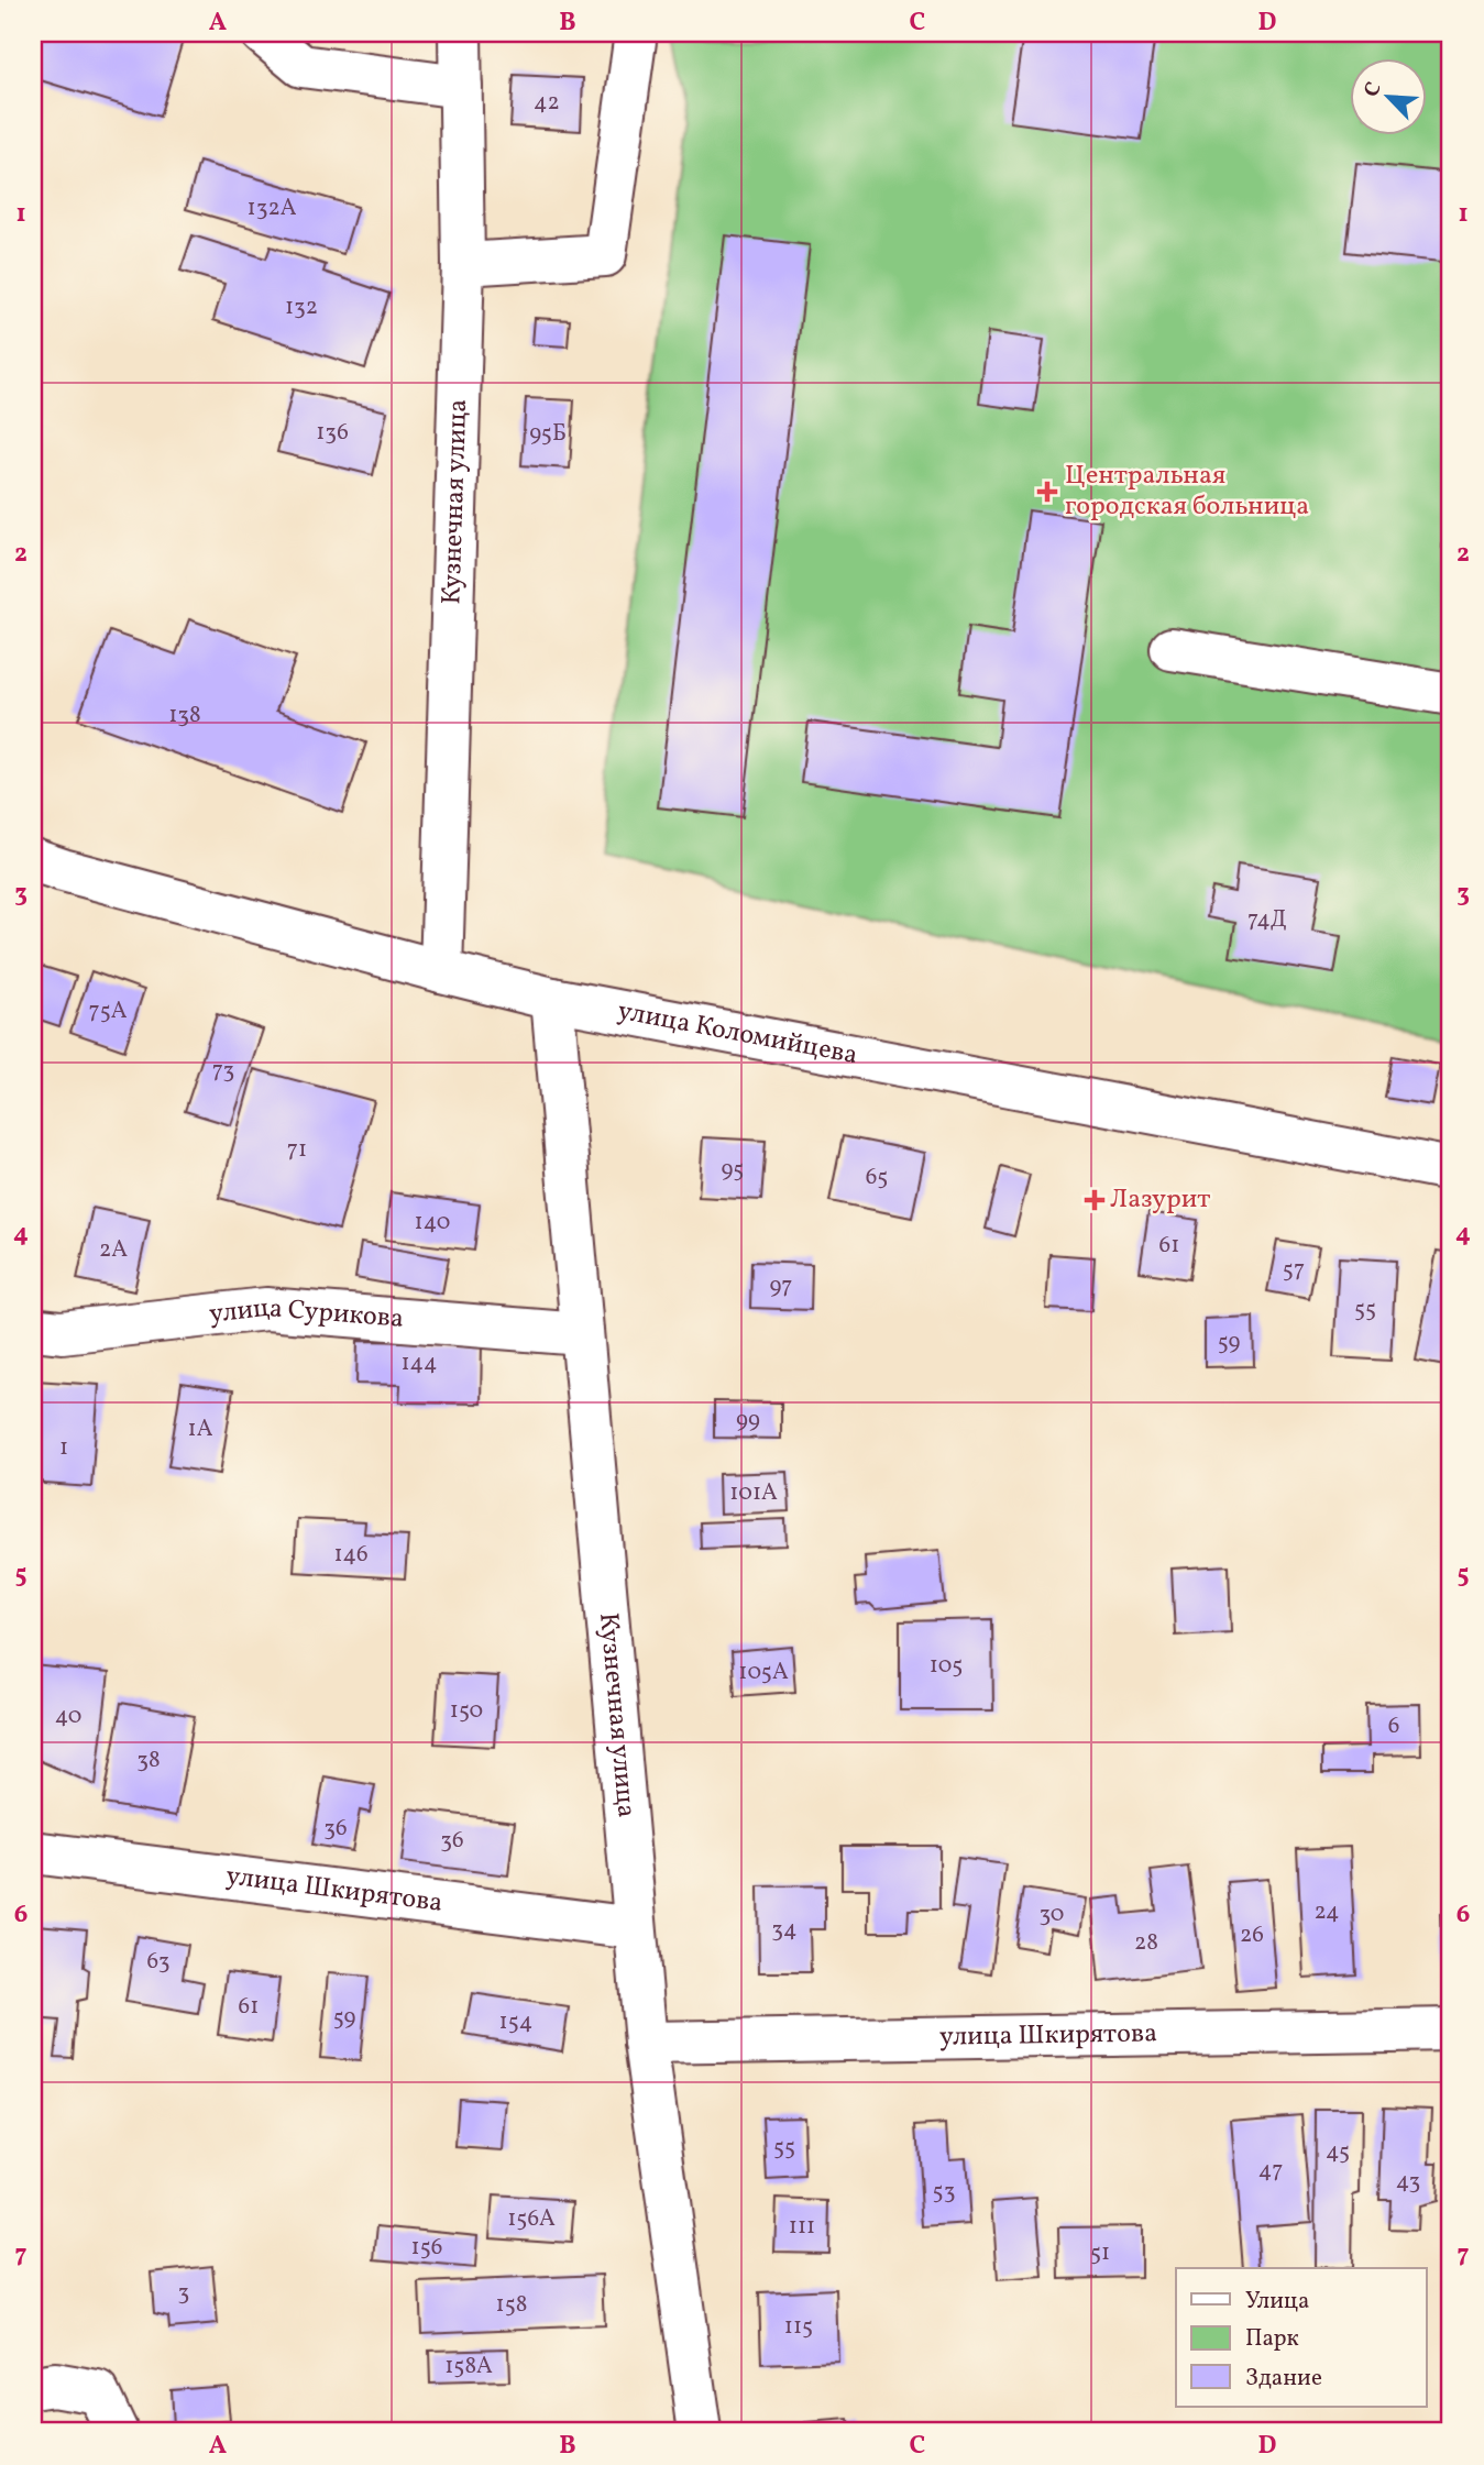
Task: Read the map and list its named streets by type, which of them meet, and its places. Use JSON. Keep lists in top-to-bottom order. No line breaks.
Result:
{"streets":{"main road":["Кузнечная улица","улица Коломийцева","улица Сурикова","улица Шкирятова"]},"crossings":[["Кузнечная улица","улица Коломийцева"],["Кузнечная улица","улица Сурикова"],["Кузнечная улица","улица Шкирятова"]],"places":{"health":["Центральная городская больница","Лазурит"]},"house_numbers":["42","132А","132","136","95Б","138","74Д","75А","73","71","95","65","140","61","2А","57","97","55","59","144","99","1А","1","101А","146","105","105А","150","40","6","38","36","36","24","30","34","26","28","63","61","59","154","55","45","47","43","53","156А","111","156","51","3","158","115","158А"],"legend":["Улица","Парк","Здание"],"north":"top left","grid":{"columns":["A","B","C","D"],"rows":["1","2","3","4","5","6","7"]}}
